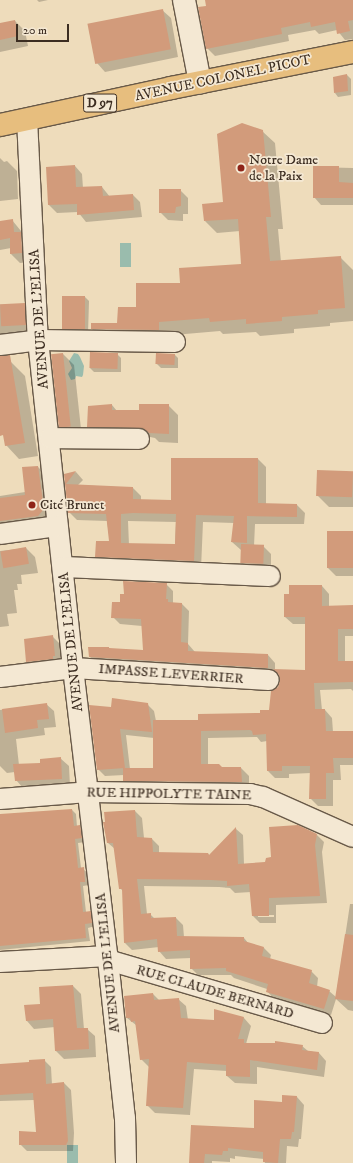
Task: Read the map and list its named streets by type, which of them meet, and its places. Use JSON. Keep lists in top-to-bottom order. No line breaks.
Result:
{"streets":{"main road":["AVENUE COLONEL PICOT","D 97"],"street":["AVENUE DE L'ELISA","IMPASSE LEVERRIER","RUE HIPPOLYTE TAINE","RUE CLAUDE BERNARD"]},"crossings":[["AVENUE COLONEL PICOT","AVENUE DE L'ELISA"],["AVENUE DE L'ELISA","IMPASSE LEVERRIER"],["AVENUE DE L'ELISA","RUE HIPPOLYTE TAINE"],["AVENUE DE L'ELISA","RUE CLAUDE BERNARD"]],"places":["Notre Dame de la Paix","Cité Brunet"],"scale_bar":"20 m"}
